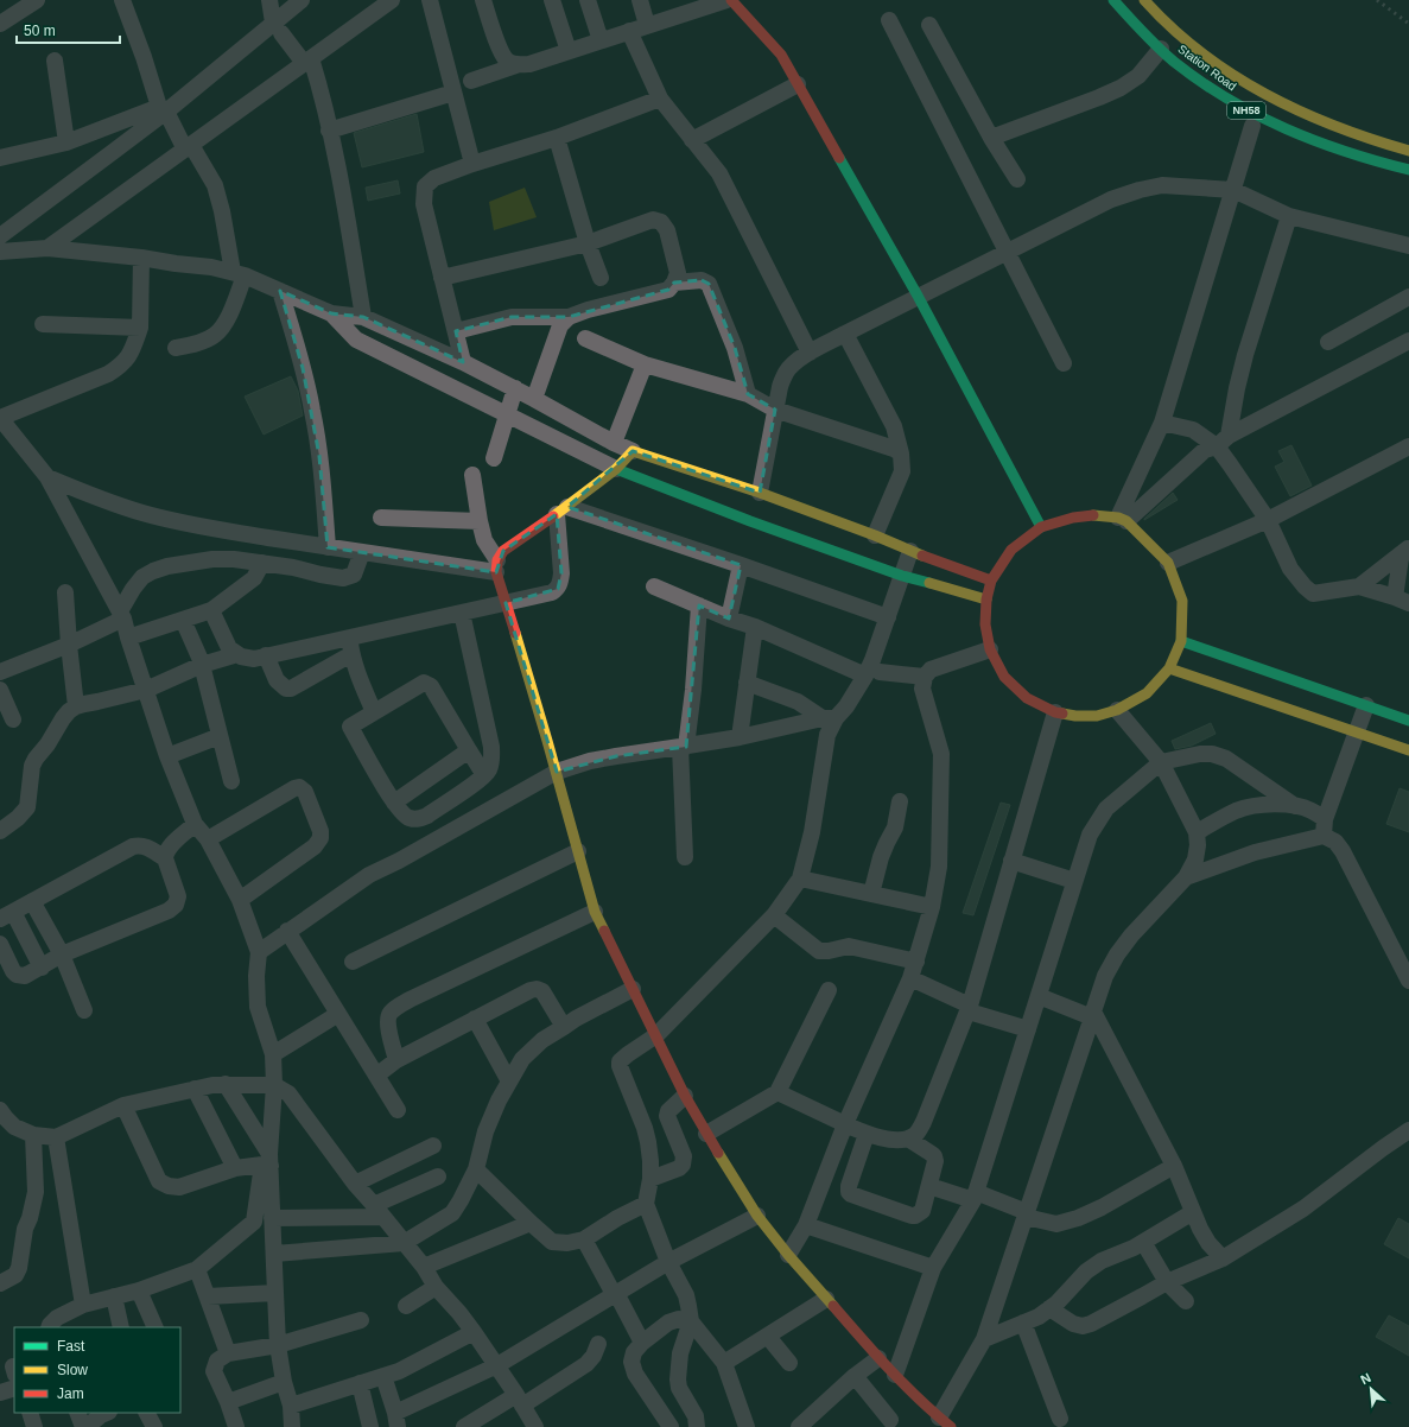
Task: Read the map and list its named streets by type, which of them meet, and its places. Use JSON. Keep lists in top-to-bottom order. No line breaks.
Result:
{"streets":{"main road":["Station Road","NH58"]},"legend":["Fast","Slow","Jam"],"scale_bar":"50 m","north":"top left"}
